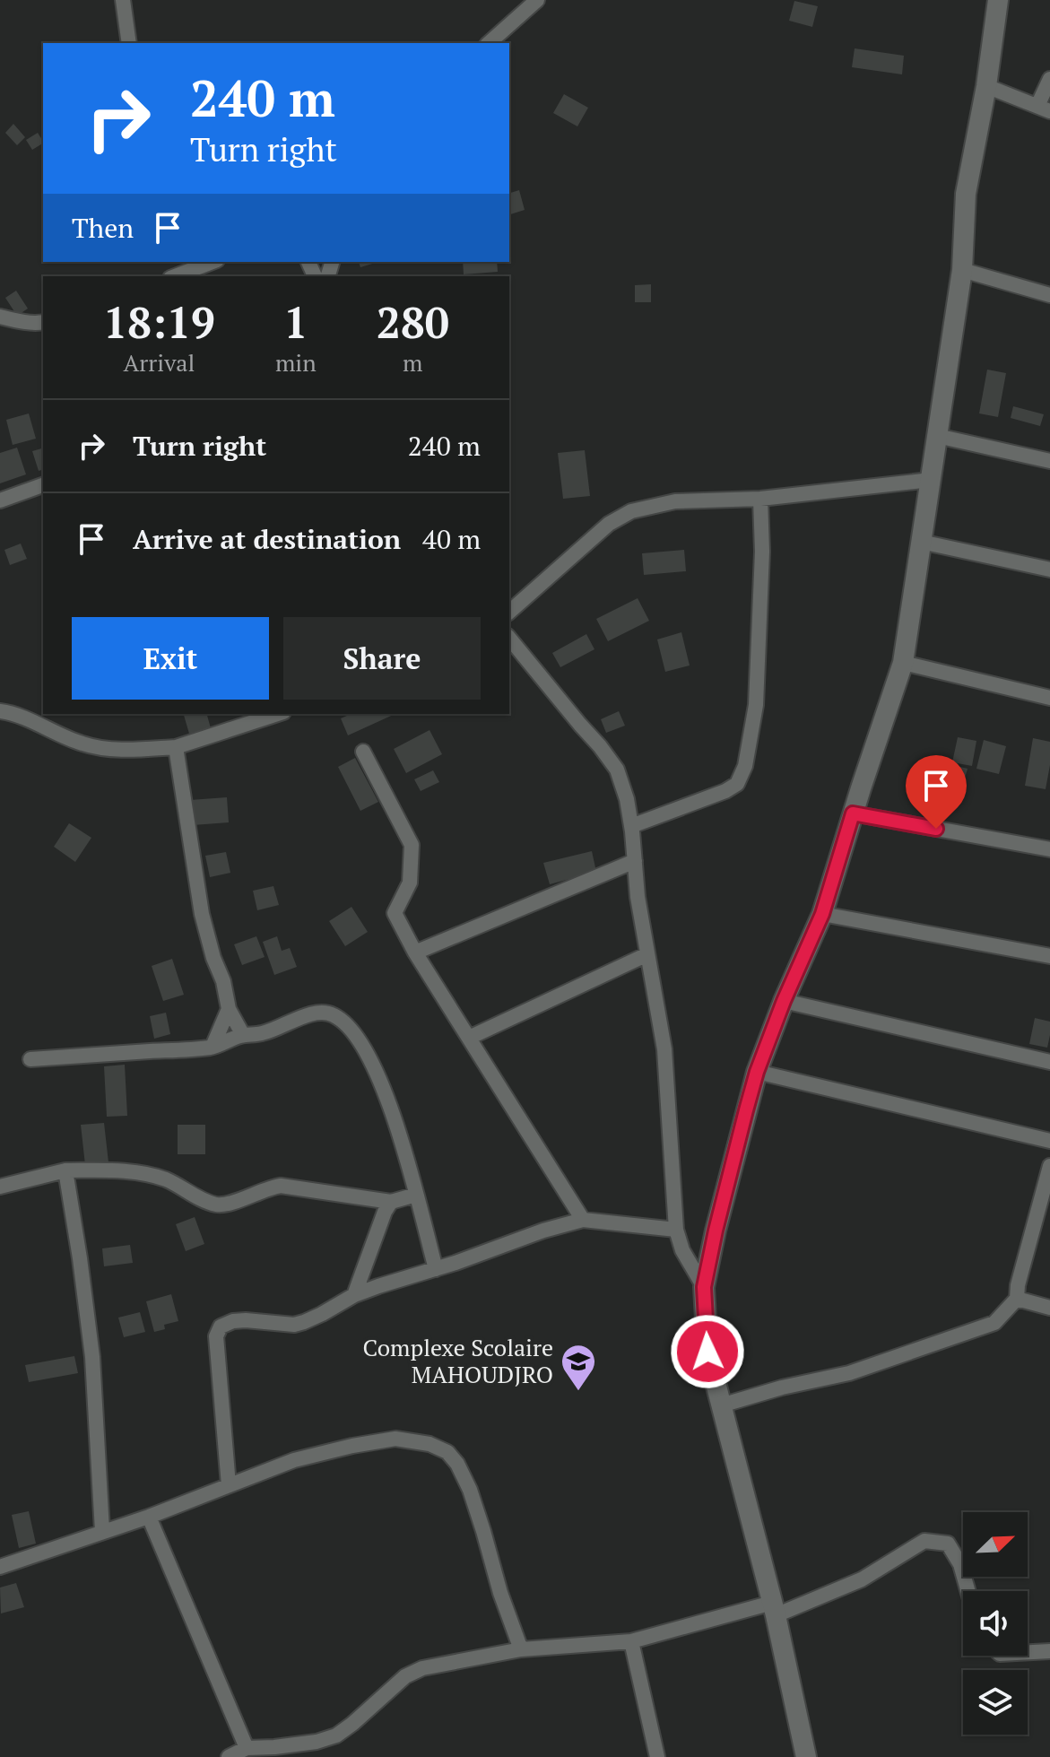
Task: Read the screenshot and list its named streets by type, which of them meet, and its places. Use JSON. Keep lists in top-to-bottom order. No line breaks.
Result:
{"places":{"school or university":["Complexe Scolaire MAHOUDJRO"]},"north":"top right","page":{"turn":["240 m","Turn right"],"then":"Then","eta":["18:19","Arrival","1","min","280","m"],"list":[{"name":"Turn right","value":"240 m"},{"name":"Arrive at destination","value":"40 m"}],"buttons":["Exit","Share"]}}
